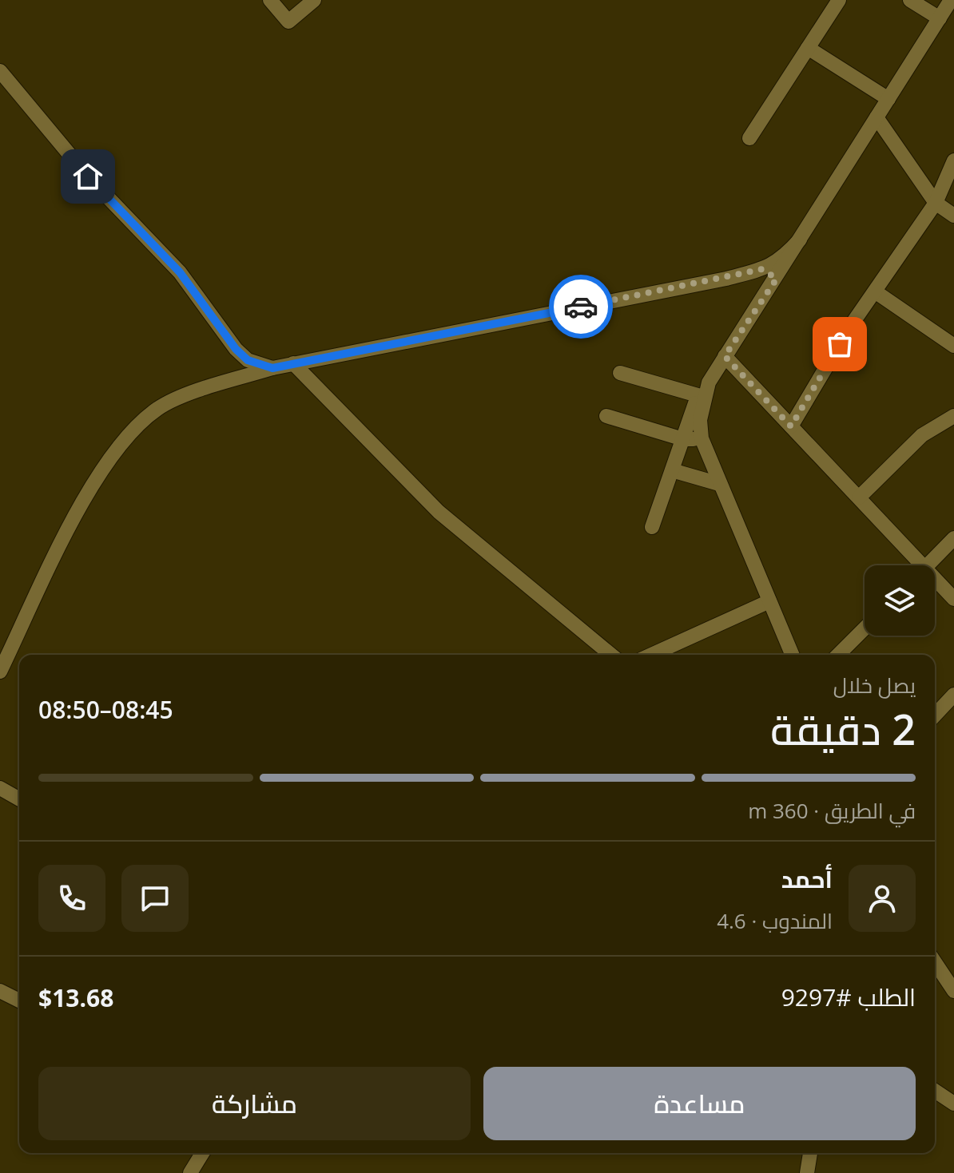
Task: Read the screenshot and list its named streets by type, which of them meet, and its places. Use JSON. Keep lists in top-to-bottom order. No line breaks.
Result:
{"page":{"heading":["2 دقيقة","يصل خلال","08:45–08:50"],"panel":["أحمد","المندوب · 4.6","الطلب #9297","$13.68"],"bar":"في الطريق · 360 m","buttons":["مساعدة","مشاركة"]}}
